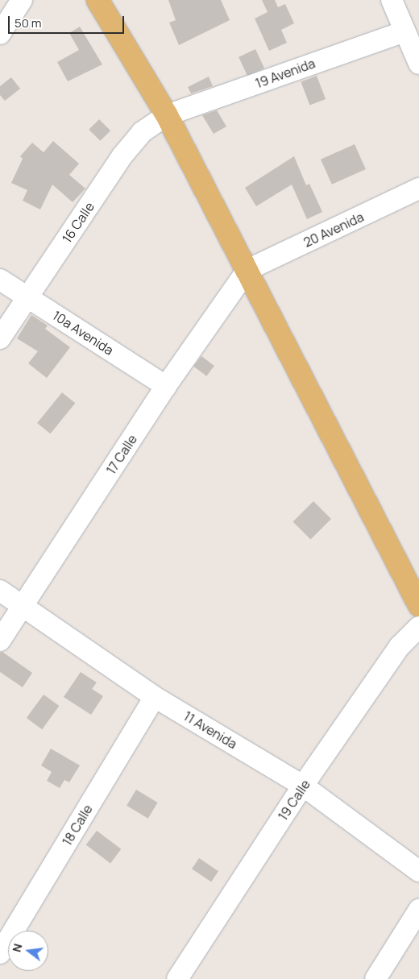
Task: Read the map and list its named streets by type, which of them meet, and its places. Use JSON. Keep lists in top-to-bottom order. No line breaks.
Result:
{"streets":{"street":["19 Avenida","16 Calle","20 Avenida","10a Avenida","17 Calle","11 Avenida","19 Calle","18 Calle"]},"crossings":[["19 Avenida","16 Calle"],["16 Calle","10a Avenida"],["20 Avenida","17 Calle"],["10a Avenida","17 Calle"],["17 Calle","11 Avenida"],["11 Avenida","19 Calle"],["11 Avenida","18 Calle"]],"scale_bar":"50 m","north":"left"}
